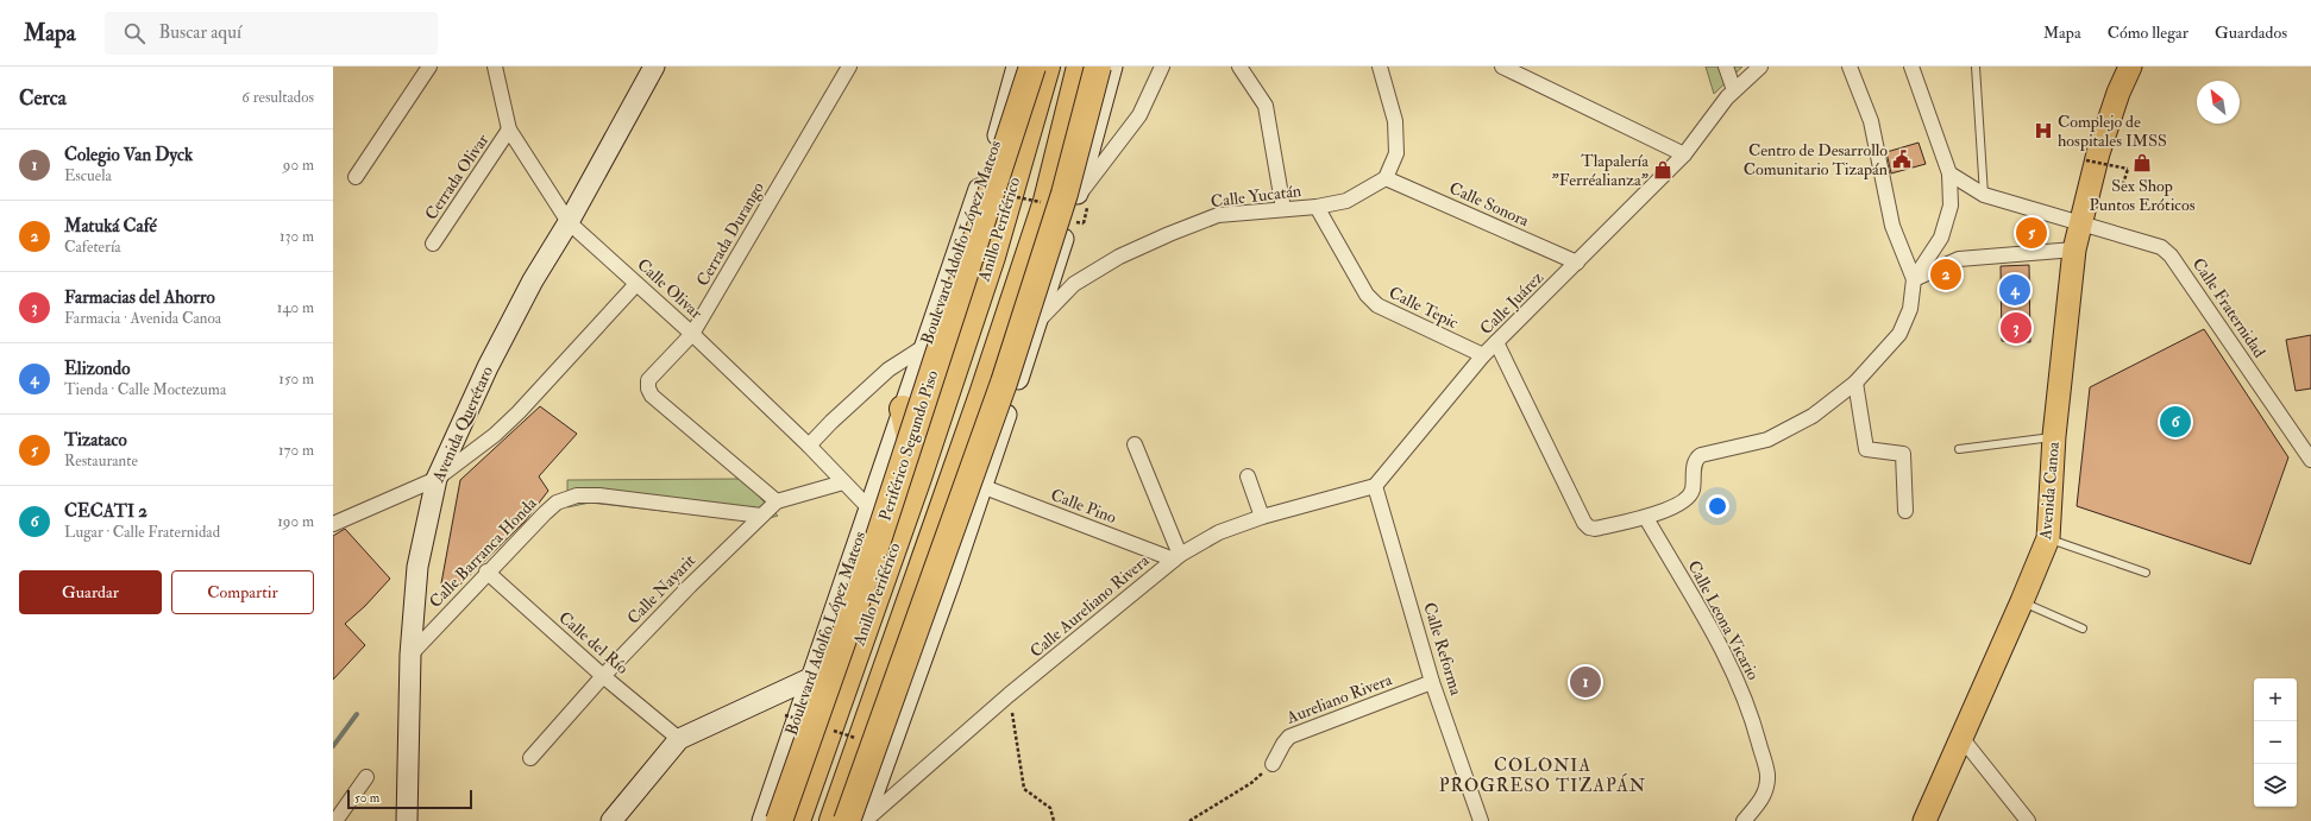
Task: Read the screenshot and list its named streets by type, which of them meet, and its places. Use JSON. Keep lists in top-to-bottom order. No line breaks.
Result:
{"streets":{"highway":["Anillo Periférico","Periférico Segundo Piso"],"main road":["Boulevard Adolfo López Mateos","Avenida Querétaro","Avenida Canoa"],"street":["Cerrada Olivar","Calle Yucatán","Calle Sonora","Cerrada Durango","Calle Olivar","Calle Juárez","Calle Tepic","Calle Fraternidad","Calle Pino","Calle Barranca Honda","Calle Nayarit","Calle Aureliano Rivera","Calle Leona Vicario","Calle del Río","Calle Reforma","Aureliano Rivera"]},"crossings":[["Cerrada Olivar","Calle Olivar"],["Calle Yucatán","Calle Sonora"],["Calle Yucatán","Calle Tepic"],["Calle Sonora","Calle Juárez"],["Cerrada Durango","Calle Olivar"],["Cerrada Durango","Calle Nayarit"],["Boulevard Adolfo López Mateos","Calle Olivar"],["Calle Olivar","Avenida Querétaro"],["Calle Olivar","Calle Nayarit"],["Calle Juárez","Calle Tepic"],["Calle Juárez","Calle Aureliano Rivera"],["Calle Juárez","Calle Reforma"],["Calle Fraternidad","Avenida Canoa"],["Avenida Querétaro","Calle Barranca Honda"],["Calle Pino","Calle Aureliano Rivera"],["Calle Barranca Honda","Calle Nayarit"],["Calle Barranca Honda","Calle del Río"],["Calle Nayarit","Calle del Río"],["Calle Aureliano Rivera","Calle Reforma"],["Calle Reforma","Aureliano Rivera"]],"districts":["COLONIA PROGRESO TIZAPÁN"],"places":{"hospital":["Complejo de hospitales IMSS"],"public building":["Centro de Desarrollo Comunitario Tizapán"],"shop":["Sex Shop Puntos Eróticos","Tlapalería \"Ferréalianza\""]},"scale_bar":"50 m","north":"top left","page":{"header":"Mapa","search":"Buscar aquí","nav":["Mapa","Cómo llegar","Guardados"],"heading":["Cerca","6 resultados"],"list":[{"mark":"1","name":"Colegio Van Dyck","note":"Escuela","value":"90 m"},{"mark":"2","name":"Matuká Café","note":"Cafetería","value":"130 m"},{"mark":"3","name":"Farmacias del Ahorro","note":"Farmacia · Avenida Canoa","value":"140 m"},{"mark":"4","name":"Elizondo","note":"Tienda · Calle Moctezuma","value":"150 m"},{"mark":"5","name":"Tizataco","note":"Restaurante","value":"170 m"},{"mark":"6","name":"CECATI 2","note":"Lugar · Calle Fraternidad","value":"190 m"}],"pins":["5","2","4","3","6","1"],"buttons":["Guardar","Compartir"],"map_buttons":["+","−"],"scale":"50 m"}}
